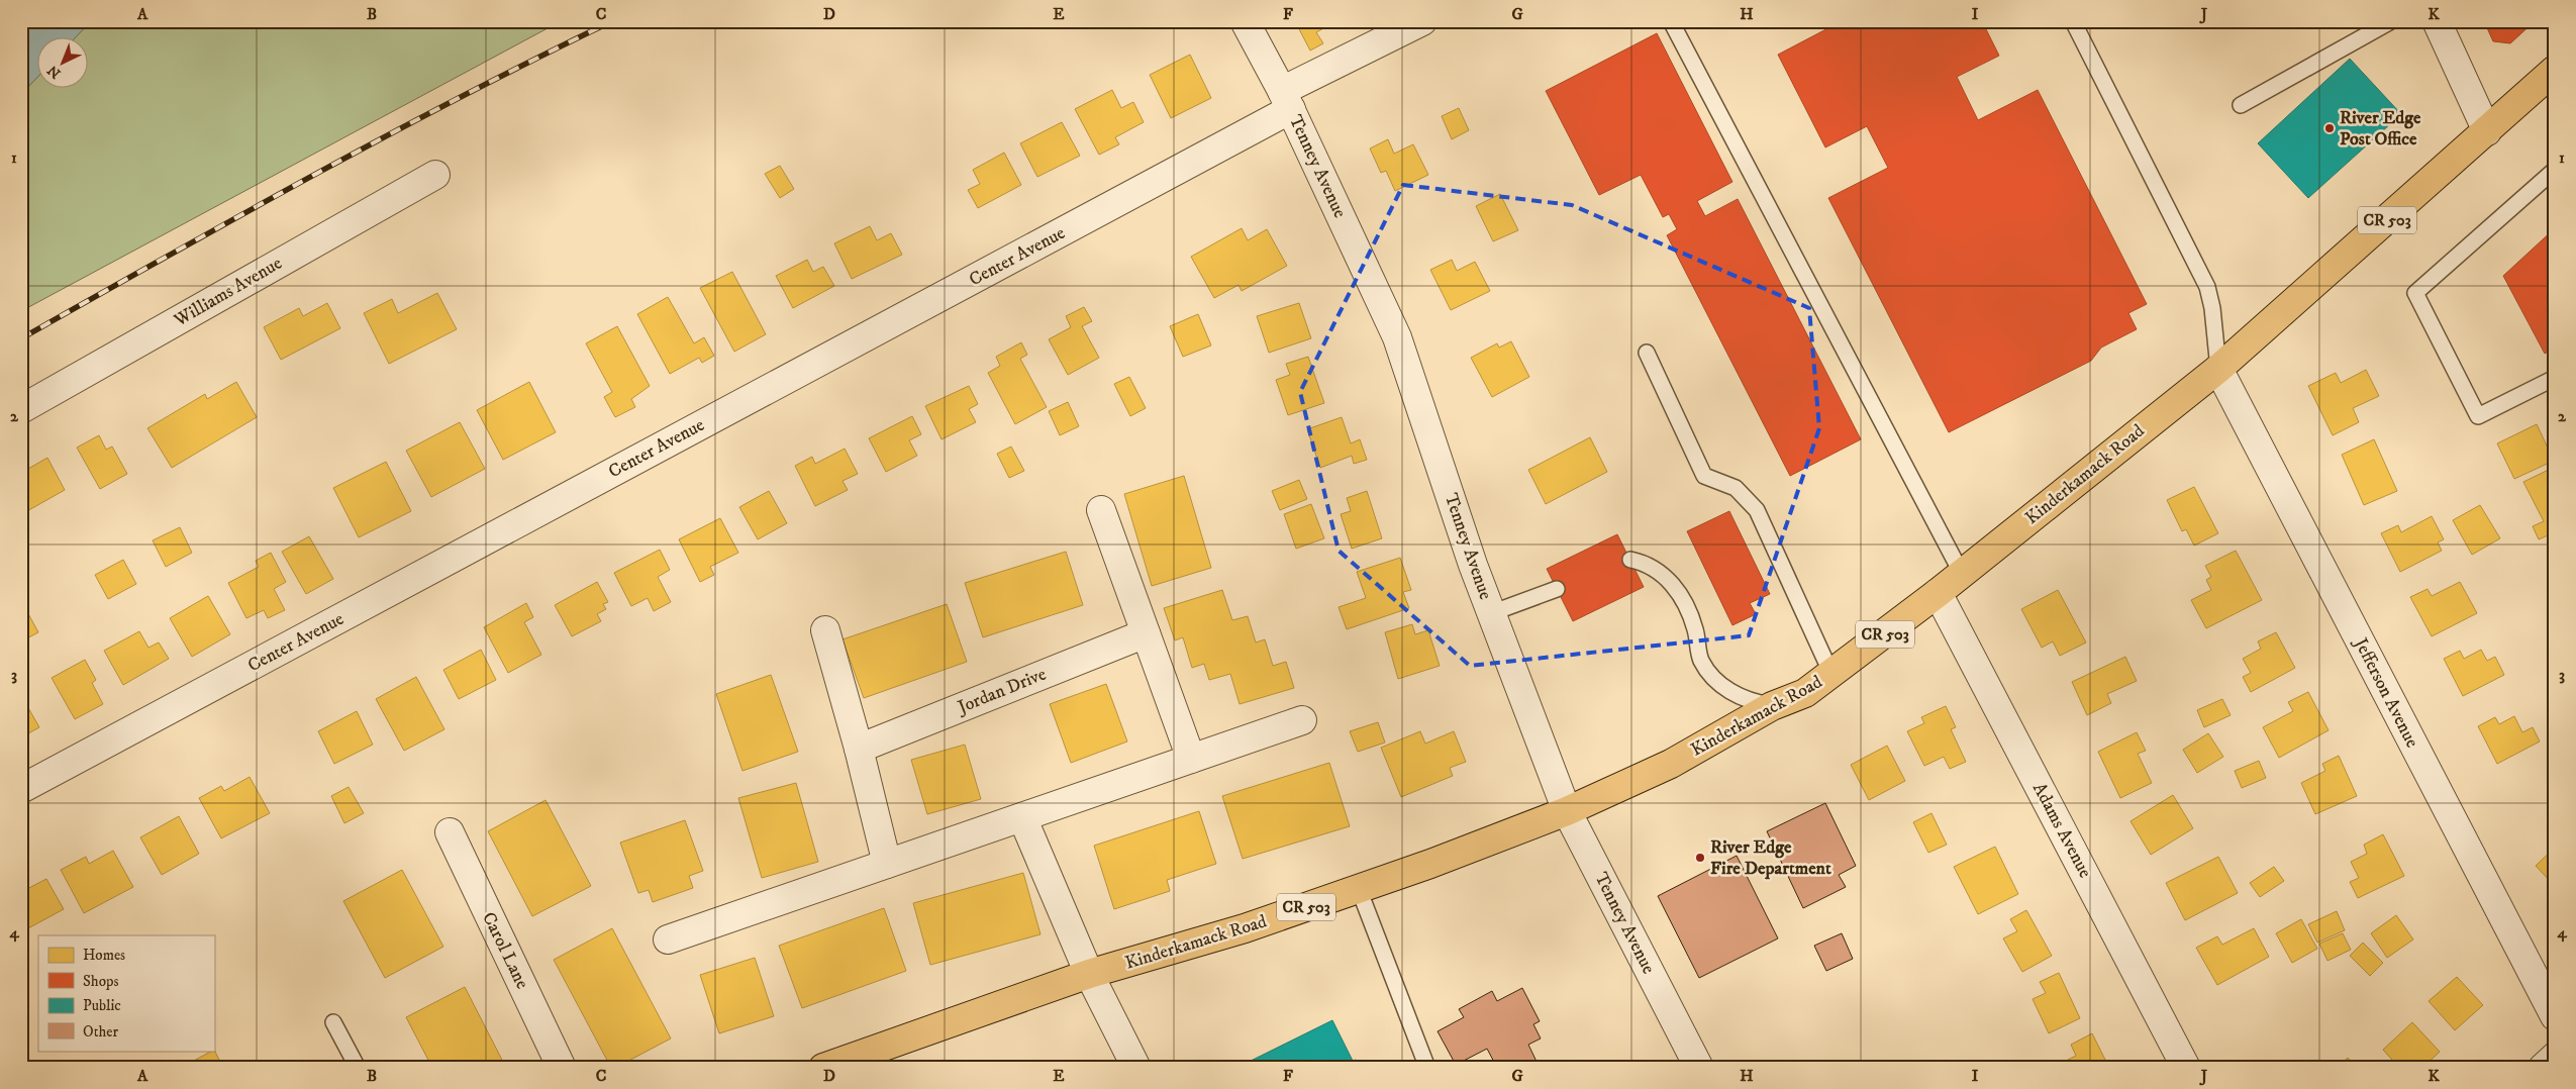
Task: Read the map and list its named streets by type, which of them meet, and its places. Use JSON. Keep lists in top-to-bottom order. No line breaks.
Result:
{"streets":{"main road":["CR 503","Kinderkamack Road"],"street":["Tenney Avenue","Center Avenue","Williams Avenue","Jordan Drive","Jefferson Avenue","Adams Avenue","Carol Lane"]},"crossings":[["Tenney Avenue","Center Avenue"],["Tenney Avenue","Kinderkamack Road"],["Kinderkamack Road","Jefferson Avenue"],["Kinderkamack Road","Adams Avenue"]],"places":["River Edge Post Office","River Edge Fire Department"],"legend":["Homes","Shops","Public","Other"],"north":"bottom left","grid":{"columns":["A","B","C","D","E","F","G","H","I","J","K"],"rows":["1","2","3","4"]}}
